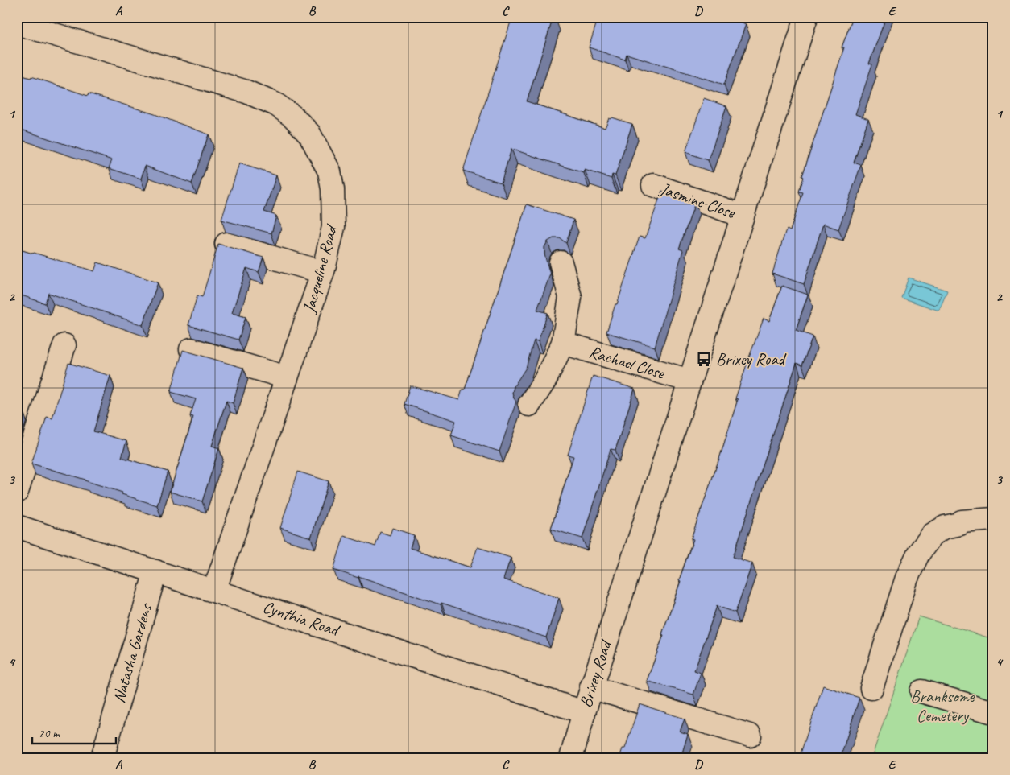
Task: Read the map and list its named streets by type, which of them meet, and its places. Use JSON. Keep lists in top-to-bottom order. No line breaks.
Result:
{"streets":{"street":["Jasmine Close","Jacqueline Road","Rachael Close","Cynthia Road","Natasha Gardens","Brixey Road"]},"crossings":[["Jasmine Close","Brixey Road"],["Jacqueline Road","Cynthia Road"],["Rachael Close","Brixey Road"],["Cynthia Road","Natasha Gardens"],["Cynthia Road","Brixey Road"]],"parks":["Branksome Cemetery"],"places":{"bus stop":["Brixey Road"]},"scale_bar":"20 m","grid":{"columns":["A","B","C","D","E"],"rows":["1","2","3","4"]}}
